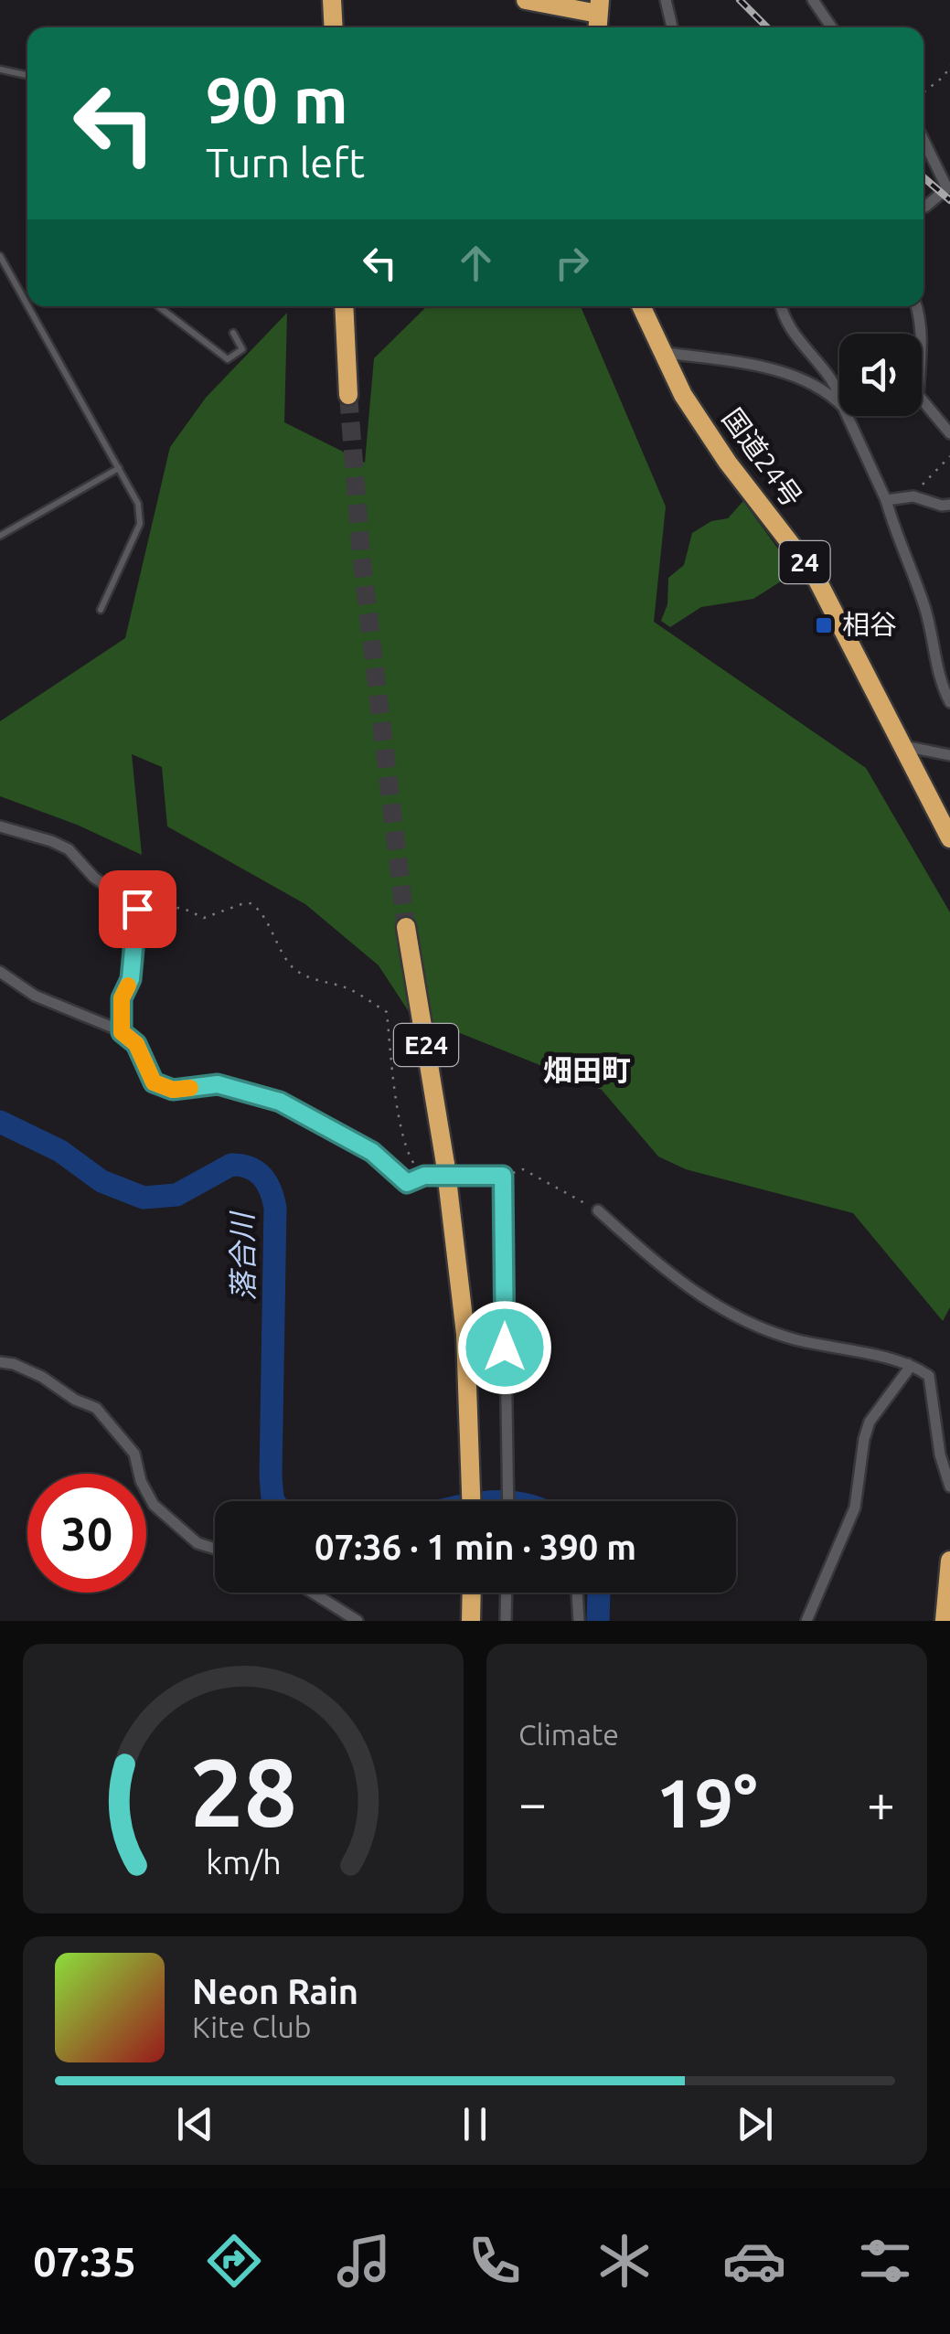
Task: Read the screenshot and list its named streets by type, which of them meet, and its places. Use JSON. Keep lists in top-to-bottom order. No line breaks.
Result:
{"streets":{"highway":["国道24号","24","E24"]},"districts":["畑田町"],"water":["落合川"],"places":{"transit":["相谷"]},"page":{"turn":["90 m","Turn left"],"limit":"30","trip":"07:36 · 1 min · 390 m","tile":"Climate","heat":["−","19°","+"],"song":["Neon Rain","Kite Club"],"tabs":"07:35","gauge":["28","km/h"]}}
